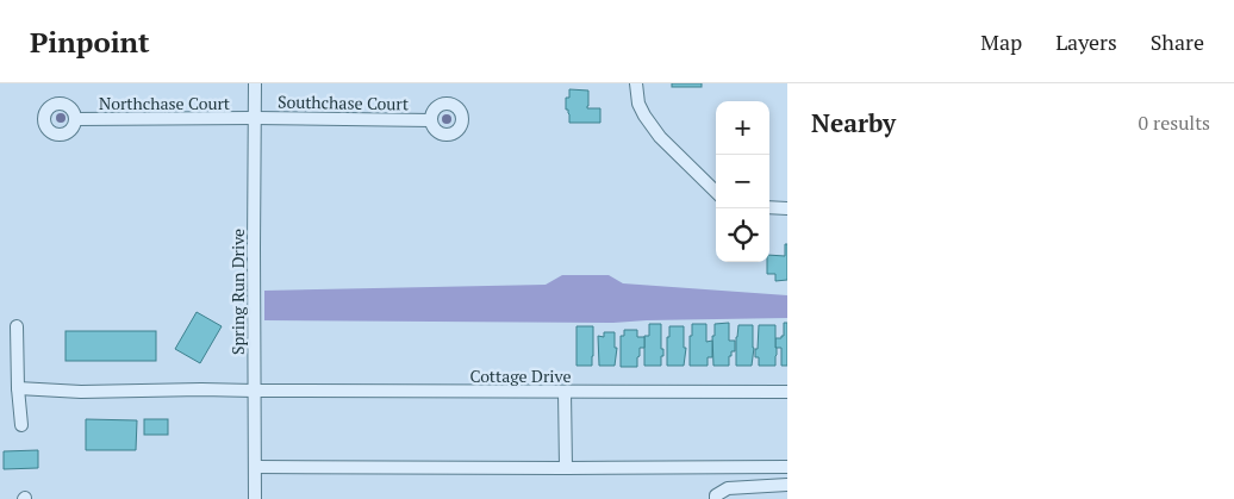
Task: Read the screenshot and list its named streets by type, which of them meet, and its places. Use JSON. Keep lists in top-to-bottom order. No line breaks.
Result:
{"streets":{"street":["Northchase Court","Southchase Court","Spring Run Drive","Cottage Drive"]},"crossings":[["Northchase Court","Southchase Court"],["Northchase Court","Spring Run Drive"],["Southchase Court","Spring Run Drive"],["Spring Run Drive","Cottage Drive"]],"page":{"header":"Pinpoint","nav":["Map","Layers","Share"],"heading":["Nearby","0 results"],"map_buttons":["+","−"]}}
